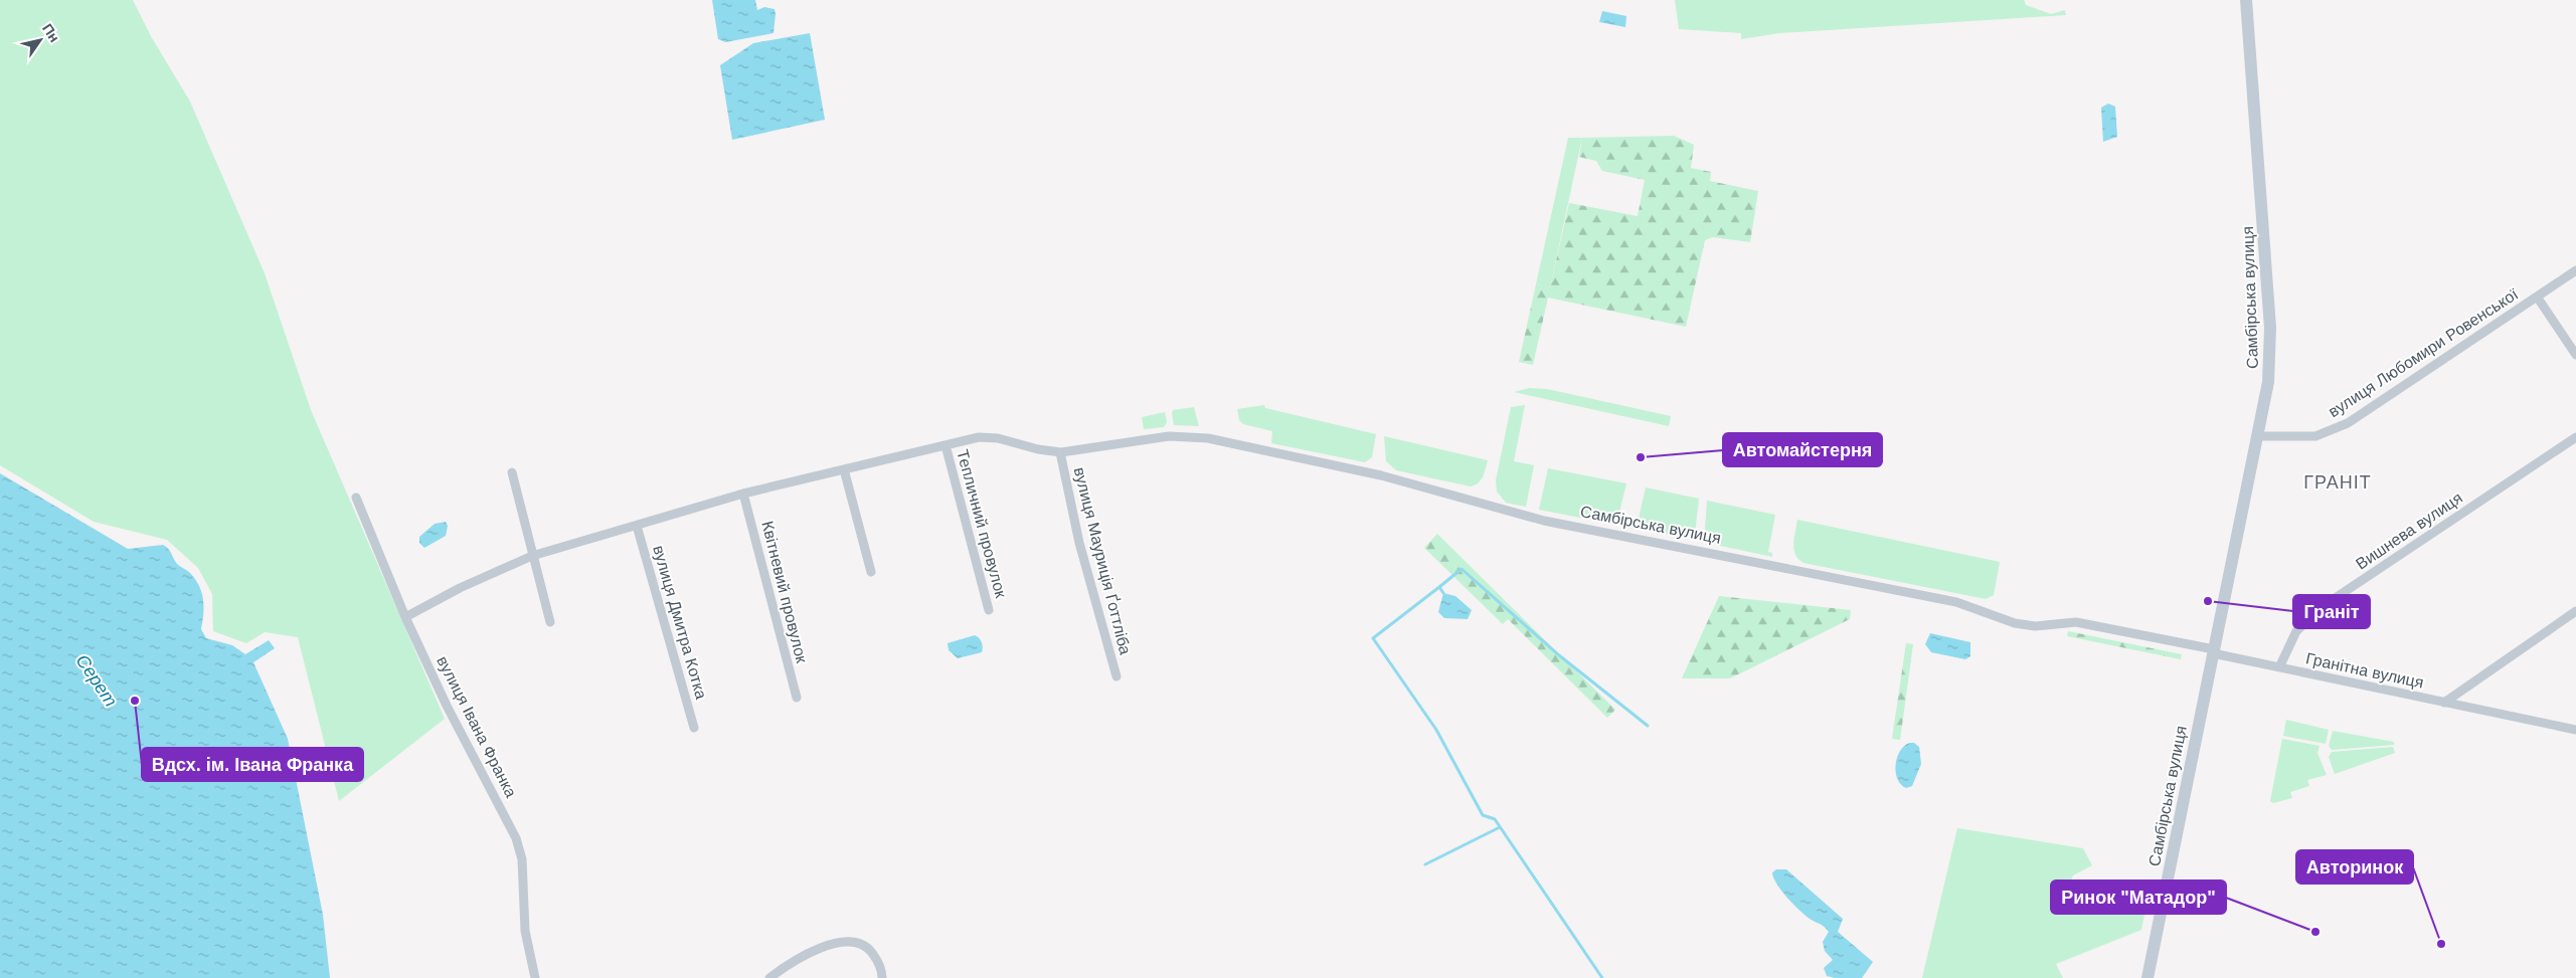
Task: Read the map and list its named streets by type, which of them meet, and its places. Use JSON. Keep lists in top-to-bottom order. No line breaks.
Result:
{"streets":{"main road":["Самбірська вулиця"],"street":["вулиця Любомири Ровенської","Тепличний провулок","Вишнева вулиця","вулиця Мауриція Ґоттліба","Квітневий провулок","вулиця Дмитра Котка","Гранітна вулиця","вулиця Івана Франка"]},"crossings":[["Самбірська вулиця","вулиця Любомири Ровенської"],["Самбірська вулиця","Тепличний провулок"],["Самбірська вулиця","вулиця Мауриція Ґоттліба"],["Самбірська вулиця","Квітневий провулок"],["Самбірська вулиця","вулиця Дмитра Котка"],["Самбірська вулиця","Гранітна вулиця"],["Самбірська вулиця","вулиця Івана Франка"],["Вишнева вулиця","Гранітна вулиця"]],"districts":["ГРАНІТ"],"water":["Серет"],"places":["Автомайстерня","Граніт","Вдсх. ім. Івана Франка","Ринок \"Матадор\"","Авторинок"],"north":"top right"}
